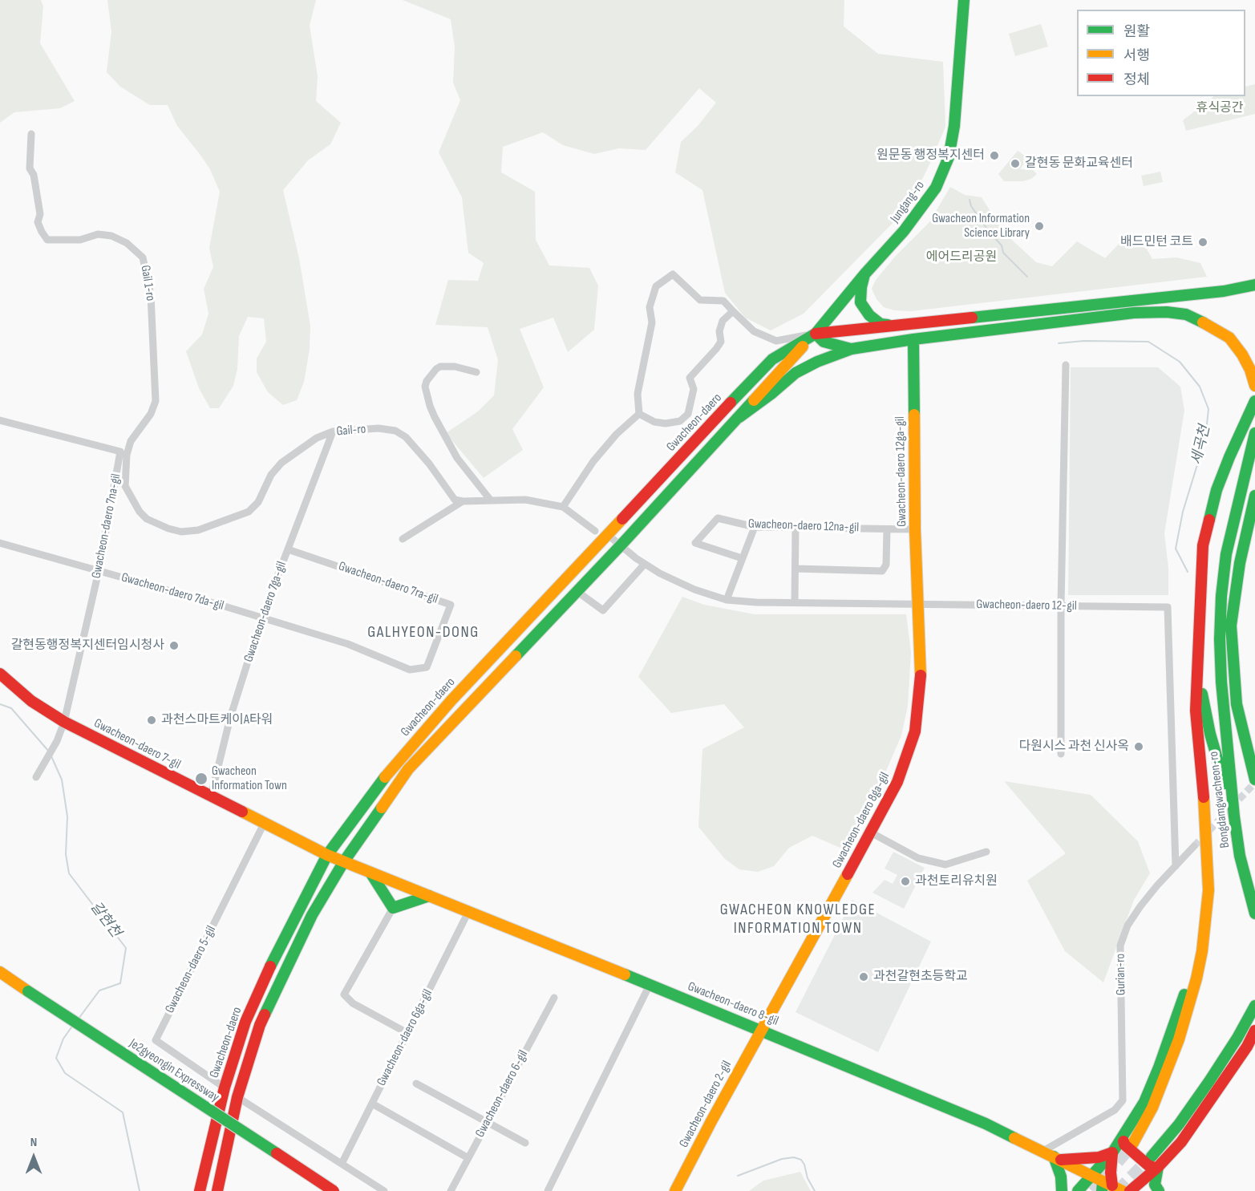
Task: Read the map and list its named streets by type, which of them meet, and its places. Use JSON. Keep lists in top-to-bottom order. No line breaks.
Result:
{"streets":{"main road":["Jungang-ro","Gwacheon-daero","Gwacheon-daero 12ga-gil","Gwacheon-daero 7-gil","Bongdamgwacheon-ro","Gwacheon-daero 8ga-gil","Gwacheon-daero 8-gil","Je2gyeongin Expressway","Gwacheon-daero 2-gil"],"street":["Gail 1-ro","Gail-ro","Gwacheon-daero 7na-gil","Gwacheon-daero 12na-gil","Gwacheon-daero 7ra-gil","Gwacheon-daero 7da-gil","Gwacheon-daero 12-gil","Gwacheon-daero 7ga-gil","Gwacheon-daero 5-gil","Gurian-ro","Gwacheon-daero 6ga-gil","Gwacheon-daero 6-gil"]},"crossings":[["Jungang-ro","Gwacheon-daero"],["Gail 1-ro","Gail-ro"],["Gwacheon-daero","Gwacheon-daero 12-gil"],["Gwacheon-daero","Gwacheon-daero 7-gil"],["Gwacheon-daero","Gwacheon-daero 5-gil"],["Gwacheon-daero","Gwacheon-daero 8-gil"],["Gail-ro","Gwacheon-daero 7ga-gil"],["Gwacheon-daero 12ga-gil","Gwacheon-daero 12na-gil"],["Gwacheon-daero 12ga-gil","Gwacheon-daero 12-gil"],["Gwacheon-daero 12ga-gil","Gwacheon-daero 8ga-gil"],["Gwacheon-daero 7na-gil","Gwacheon-daero 7da-gil"],["Gwacheon-daero 7na-gil","Gwacheon-daero 7-gil"],["Gwacheon-daero 7ra-gil","Gwacheon-daero 7da-gil"],["Gwacheon-daero 7ra-gil","Gwacheon-daero 7ga-gil"],["Gwacheon-daero 7da-gil","Gwacheon-daero 7ga-gil"],["Gwacheon-daero 12-gil","Gwacheon-daero 8ga-gil"],["Gwacheon-daero 12-gil","Gurian-ro"],["Gwacheon-daero 7ga-gil","Gwacheon-daero 7-gil"],["Gwacheon-daero 7-gil","Gwacheon-daero 5-gil"],["Gwacheon-daero 7-gil","Gwacheon-daero 8-gil"],["Gwacheon-daero 8ga-gil","Gwacheon-daero 8-gil"],["Gwacheon-daero 8ga-gil","Gwacheon-daero 2-gil"],["Gurian-ro","Gwacheon-daero 8-gil"],["Gwacheon-daero 8-gil","Gwacheon-daero 6ga-gil"],["Gwacheon-daero 8-gil","Gwacheon-daero 2-gil"]],"districts":["GALHYEON-DONG","GWACHEON KNOWLEDGE INFORMATION TOWN"],"water":["세곡천","갈현천"],"parks":["휴식공간","에어드리공원"],"places":["원문동 행정복지센터","갈현동 문화교육센터","Gwacheon Information Science Library","배드민턴 코트","갈현동행정복지센터임시청사","과천스마트케이A타워","다원시스 과천 신사옥","Gwacheon Information Town","과천토리유치원","과천갈현초등학교"],"legend":["원활","서행","정체"],"north":"top"}
